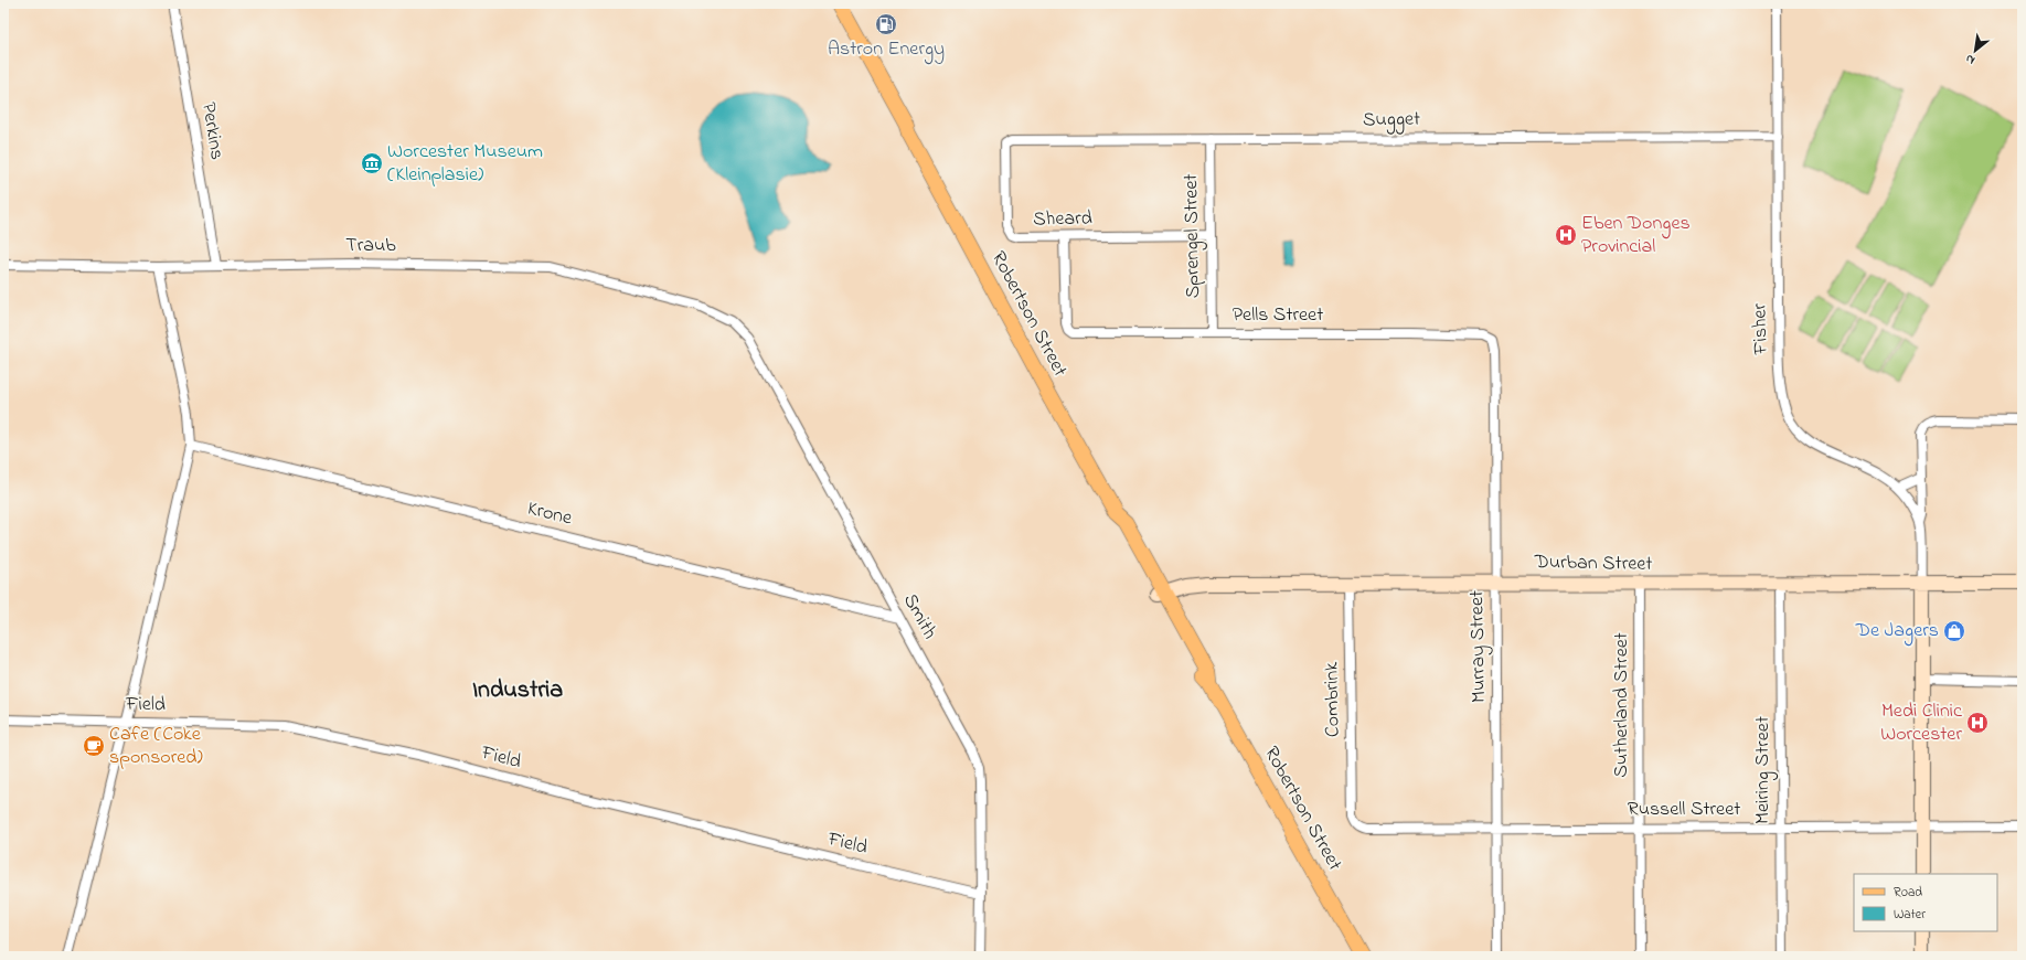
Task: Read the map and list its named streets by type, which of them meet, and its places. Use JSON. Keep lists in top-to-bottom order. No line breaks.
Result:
{"streets":{"main road":["Robertson Street"],"street":["Sugget","Perkins","Sheard","Sprengel Street","Traub","Pells Street","Fisher","Krone","Durban Street","Smith","Murray Street","Combrink","Field","Sutherland Street","Meiring Street","Russell Street"]},"crossings":[["Sugget","Sheard"],["Sugget","Sprengel Street"],["Sugget","Fisher"],["Perkins","Traub"],["Sheard","Sprengel Street"],["Sheard","Pells Street"],["Sprengel Street","Pells Street"],["Traub","Smith"],["Robertson Street","Durban Street"],["Pells Street","Murray Street"],["Fisher","Durban Street"],["Krone","Smith"],["Durban Street","Murray Street"],["Durban Street","Combrink"],["Durban Street","Sutherland Street"],["Durban Street","Meiring Street"],["Smith","Field"],["Murray Street","Russell Street"],["Combrink","Russell Street"],["Sutherland Street","Russell Street"],["Meiring Street","Russell Street"]],"districts":["Industria"],"places":{"fuel station":["Astron Energy"],"museum":["Worcester Museum (Kleinplasie)"],"hospital":["Eben Donges Provincial","Medi Clinic Worcester"],"shop":["De Jagers"],"cafe":["Cafe (Coke sponsored)"]},"legend":["Road","Water"],"north":"bottom left"}
